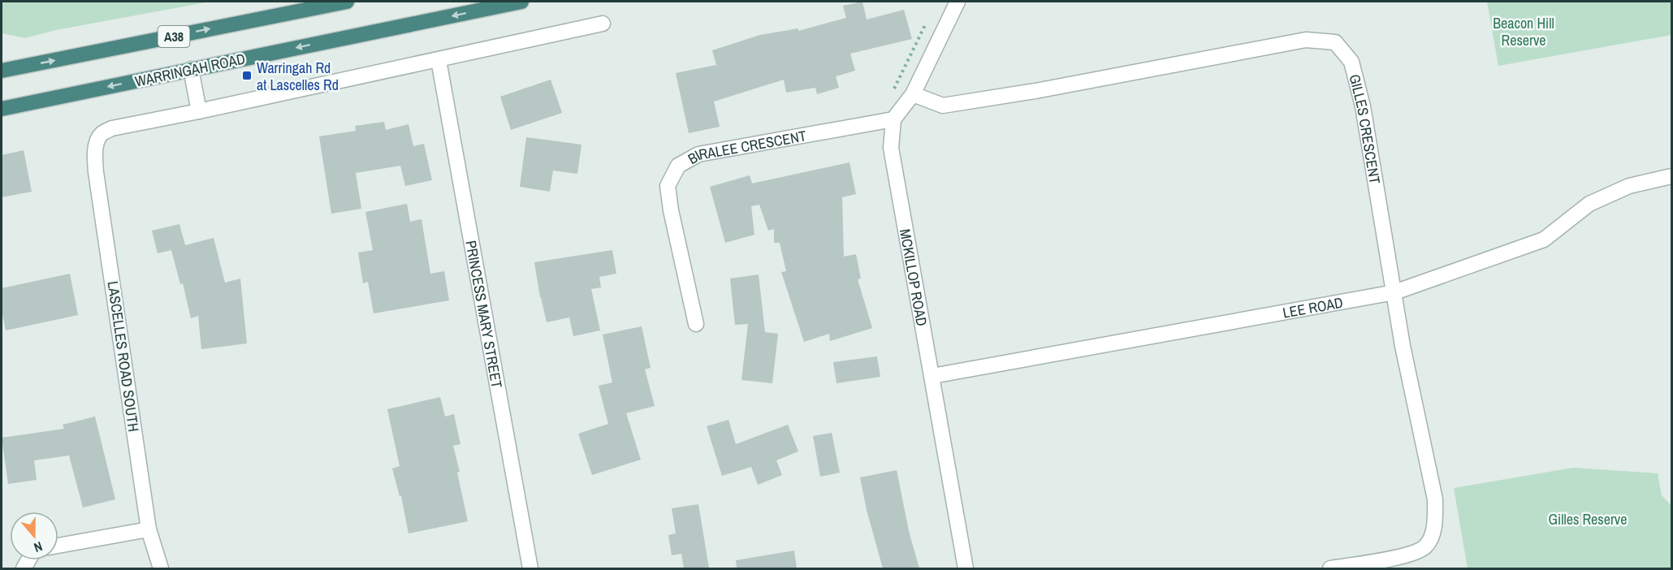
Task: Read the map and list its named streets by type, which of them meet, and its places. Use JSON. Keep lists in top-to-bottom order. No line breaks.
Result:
{"streets":{"highway":["A38","WARRINGAH ROAD"],"street":["GILLES CRESCENT","BIRALEE CRESCENT","MCKILLOP ROAD","LEE ROAD","PRINCESS MARY STREET","LASCELLES ROAD SOUTH"]},"crossings":[["GILLES CRESCENT","LEE ROAD"],["BIRALEE CRESCENT","MCKILLOP ROAD"],["MCKILLOP ROAD","LEE ROAD"]],"parks":["Beacon Hill Reserve","Gilles Reserve"],"places":{"transit":["Warringah Rd at Lascelles Rd"]},"north":"bottom"}
